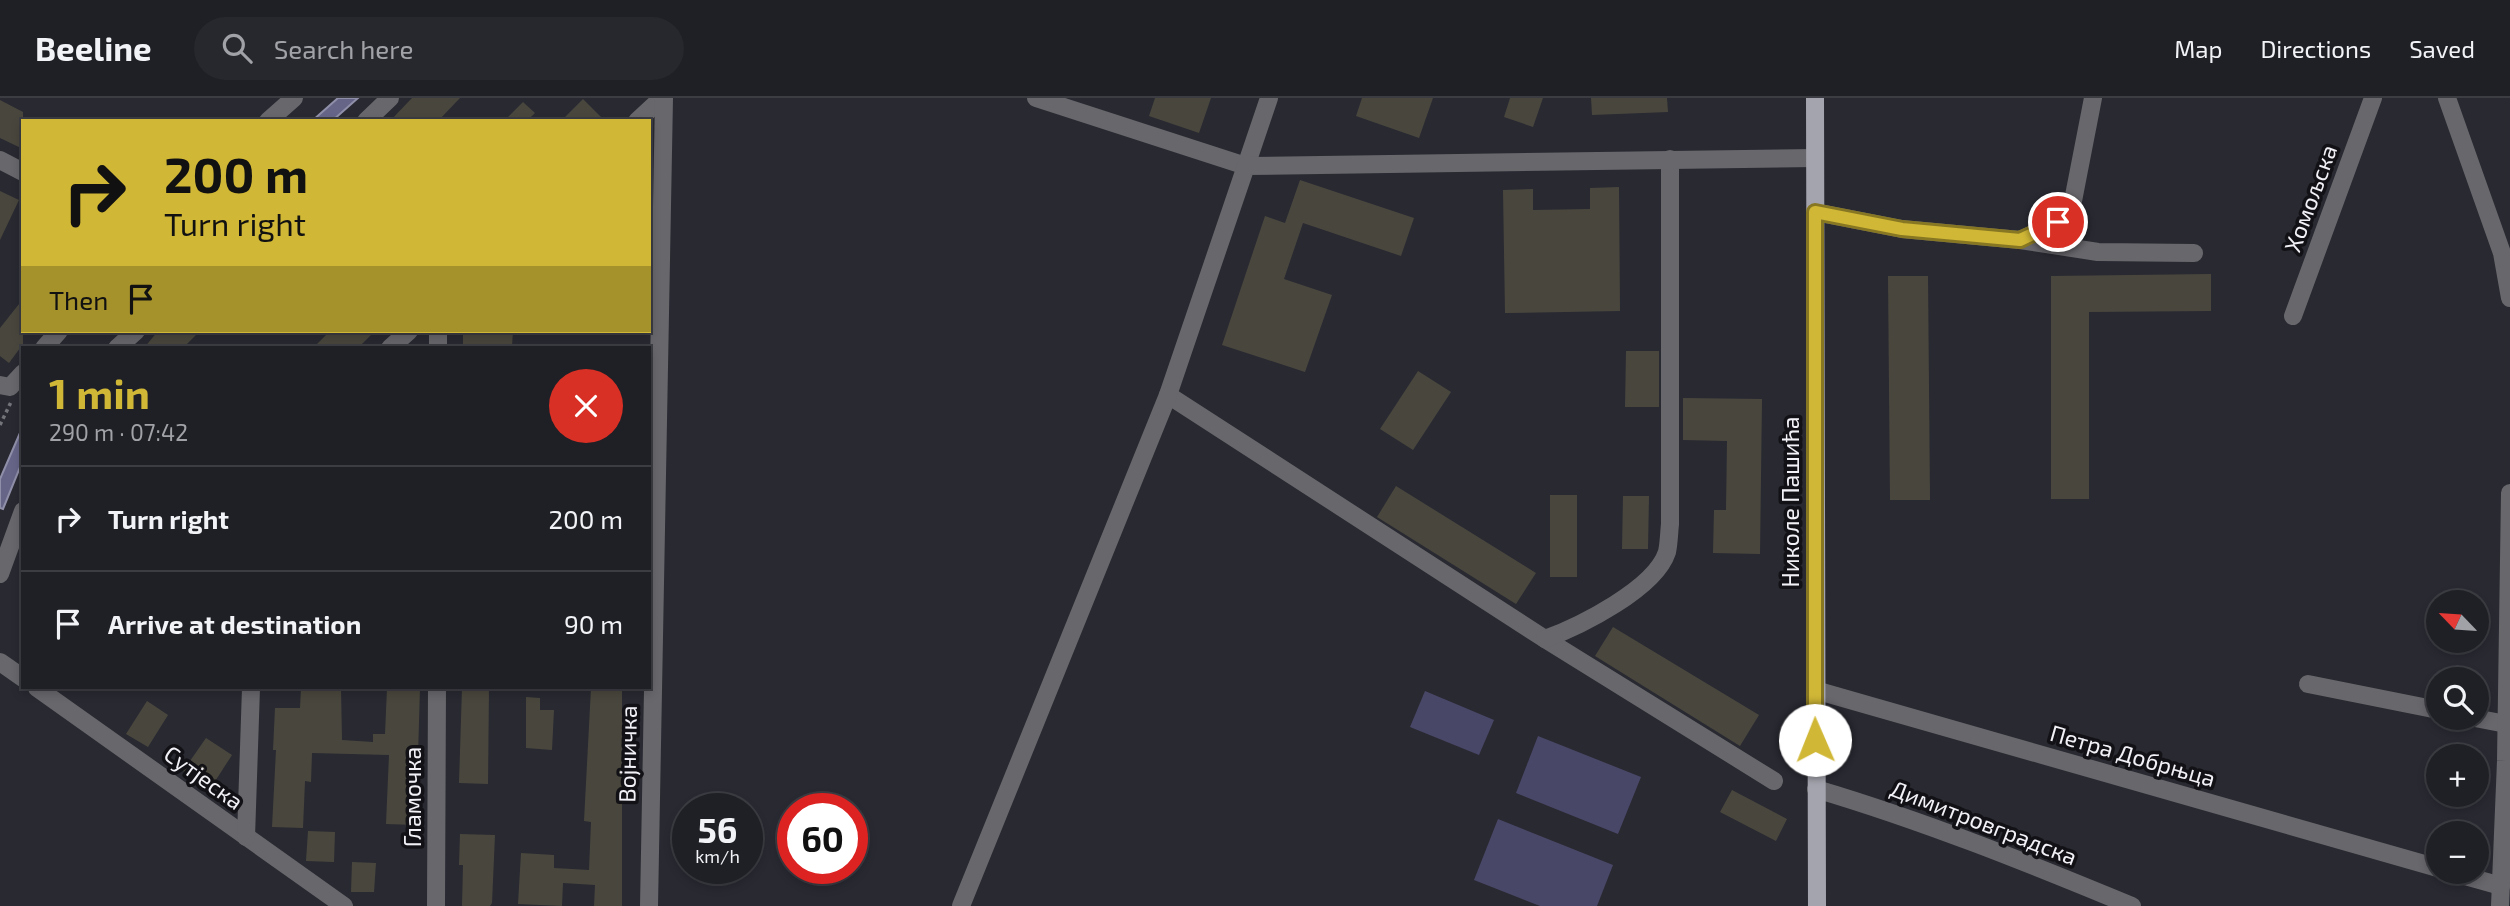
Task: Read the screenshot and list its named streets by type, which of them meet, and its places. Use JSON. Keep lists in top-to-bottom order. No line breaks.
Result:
{"streets":{"main road":["Николе Пашића"],"street":["Хомољска","Војничка","Петра Добрњца","Сутјеска","Гламочка","Димитровградска"]},"crossings":[["Николе Пашића","Петра Добрњца"],["Николе Пашића","Димитровградска"]],"north":"top left","page":{"header":"Beeline","search":"Search here","nav":["Map","Directions","Saved"],"turn":["200 m","Turn right"],"then":"Then","heading":["1 min","290 m · 07:42"],"list":[{"name":"Turn right","value":"200 m"},{"name":"Arrive at destination","value":"90 m"}],"map_buttons":["+","−"],"speed":"56 km/h","limit":"60"}}
